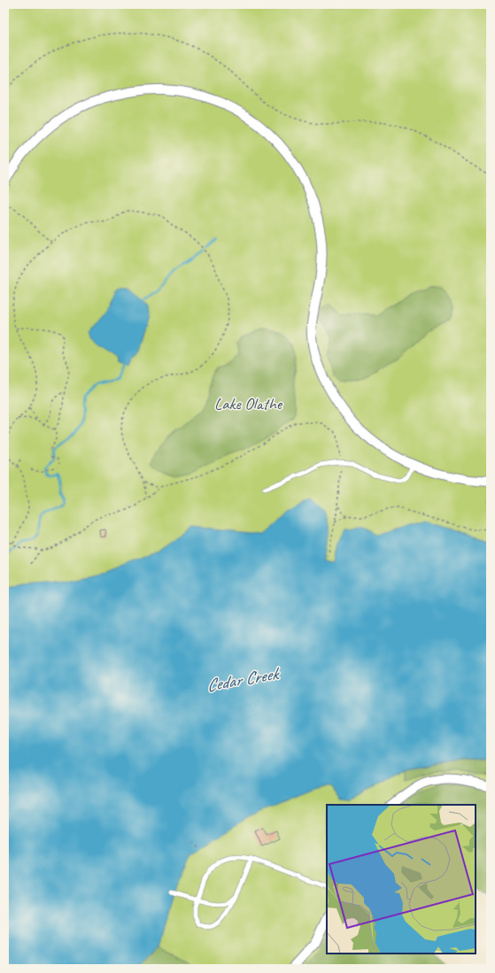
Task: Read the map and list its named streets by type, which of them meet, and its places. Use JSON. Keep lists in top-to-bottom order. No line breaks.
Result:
{"water":["Cedar Creek"],"parks":["Lake Olathe"]}
